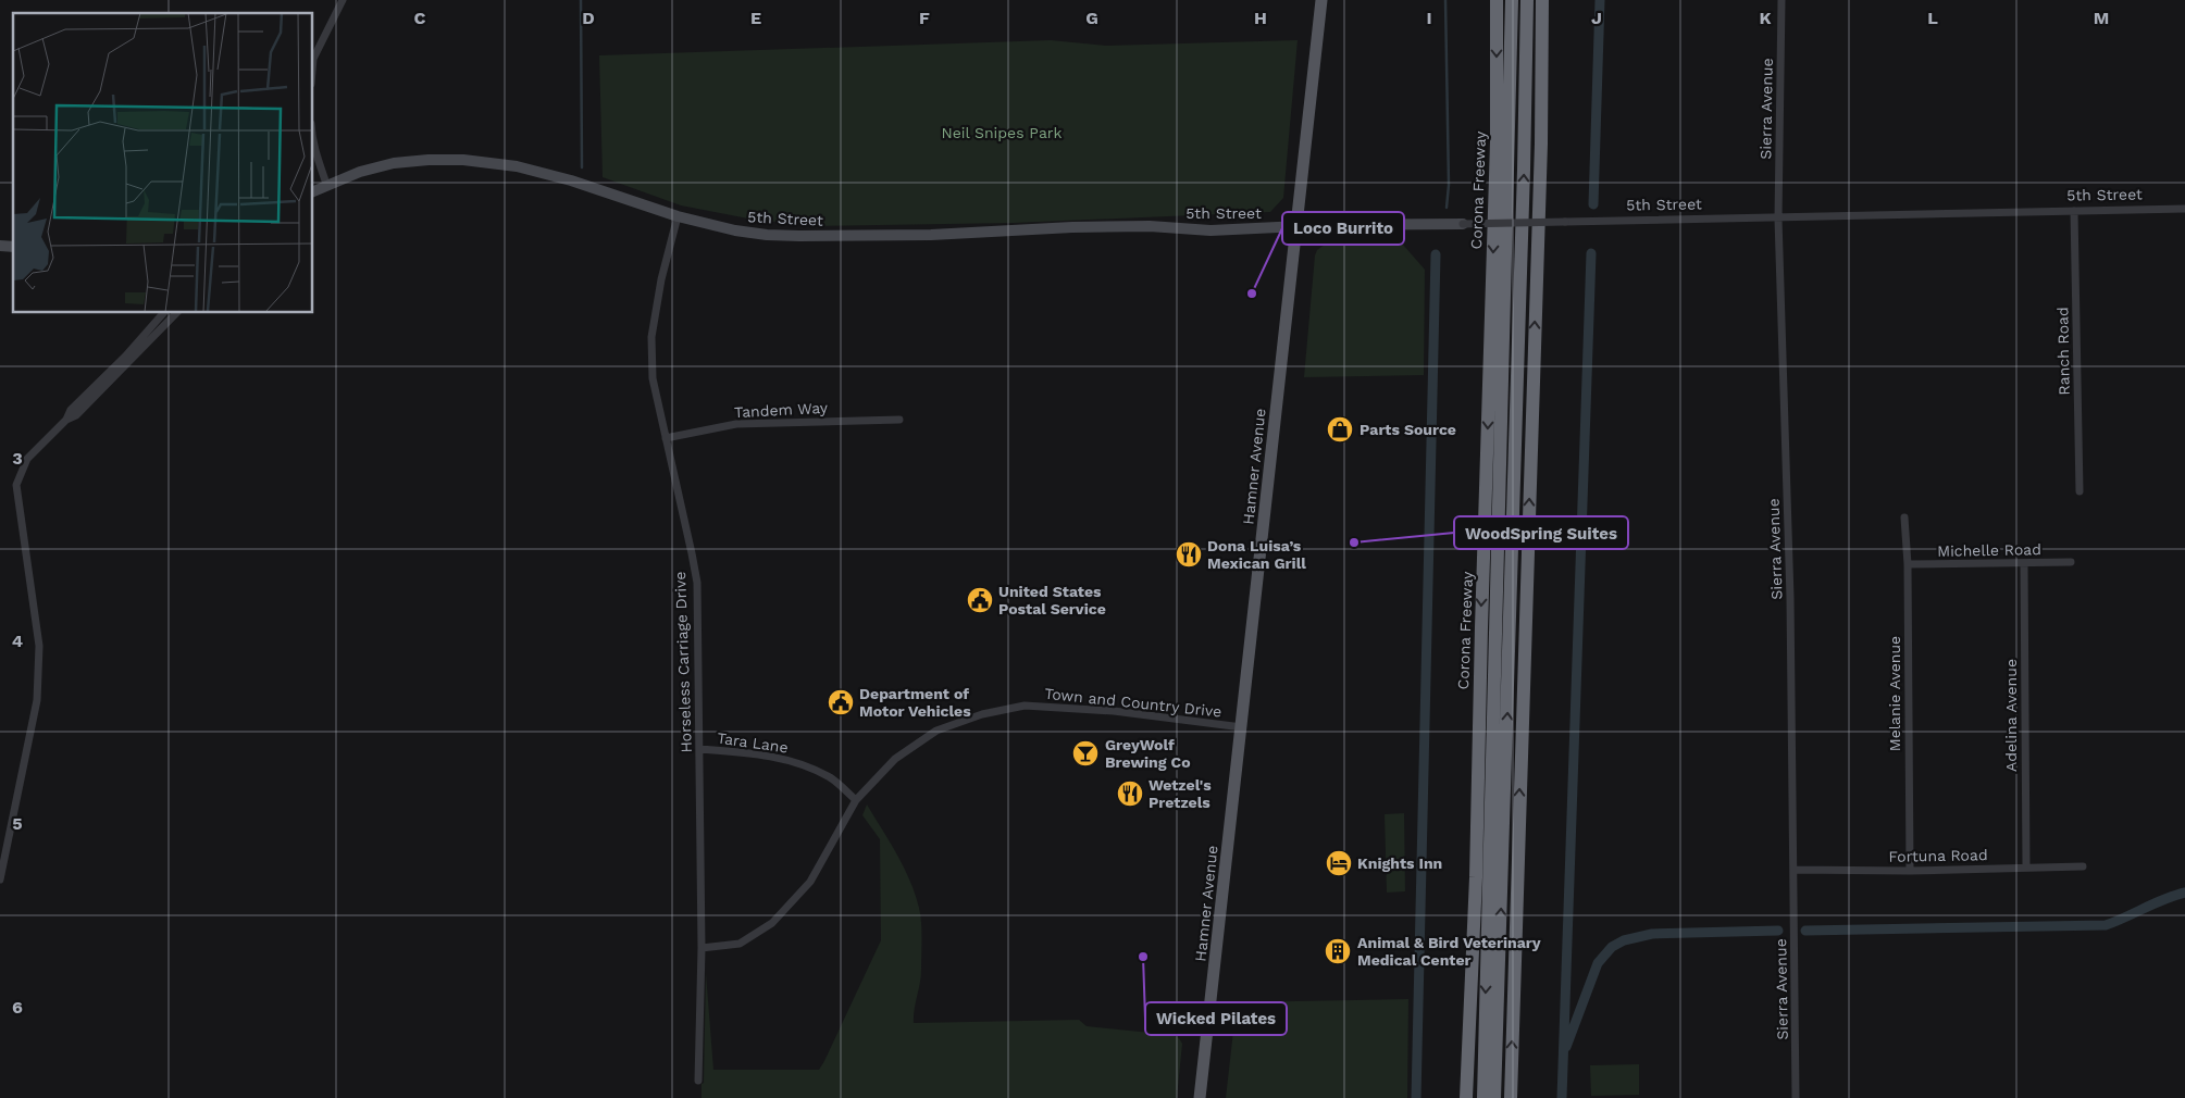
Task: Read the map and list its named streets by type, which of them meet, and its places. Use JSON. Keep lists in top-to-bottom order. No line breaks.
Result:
{"streets":{"highway":["Corona Freeway"],"main road":["Hamner Avenue"],"street":["Sierra Avenue","5th Street","Ranch Road","Tandem Way","Michelle Road","Horseless Carriage Drive","Melanie Avenue","Town and Country Drive","Adelina Avenue","Tara Lane","Fortuna Road"]},"crossings":[["Sierra Avenue","5th Street"],["Sierra Avenue","Fortuna Road"],["5th Street","Ranch Road"],["5th Street","Hamner Avenue"],["5th Street","Horseless Carriage Drive"],["Tandem Way","Horseless Carriage Drive"],["Hamner Avenue","Town and Country Drive"],["Michelle Road","Melanie Avenue"],["Michelle Road","Adelina Avenue"],["Horseless Carriage Drive","Town and Country Drive"],["Horseless Carriage Drive","Tara Lane"],["Melanie Avenue","Fortuna Road"],["Town and Country Drive","Tara Lane"],["Adelina Avenue","Fortuna Road"]],"parks":["Neil Snipes Park"],"places":{"other":["Loco Burrito","WoodSpring Suites","Wicked Pilates"],"shop":["Parts Source"],"restaurant":["Dona Luisa’s Mexican Grill","Wetzel's Pretzels"],"public building":["United States Postal Service","Department of Motor Vehicles"],"bar":["GreyWolf Brewing Co"],"hotel":["Knights Inn"],"building":["Animal & Bird Veterinary Medical Center"]},"grid":{"columns":["C","D","E","F","G","H","I","J","K","L","M"],"rows":["3","4","5","6"]}}
